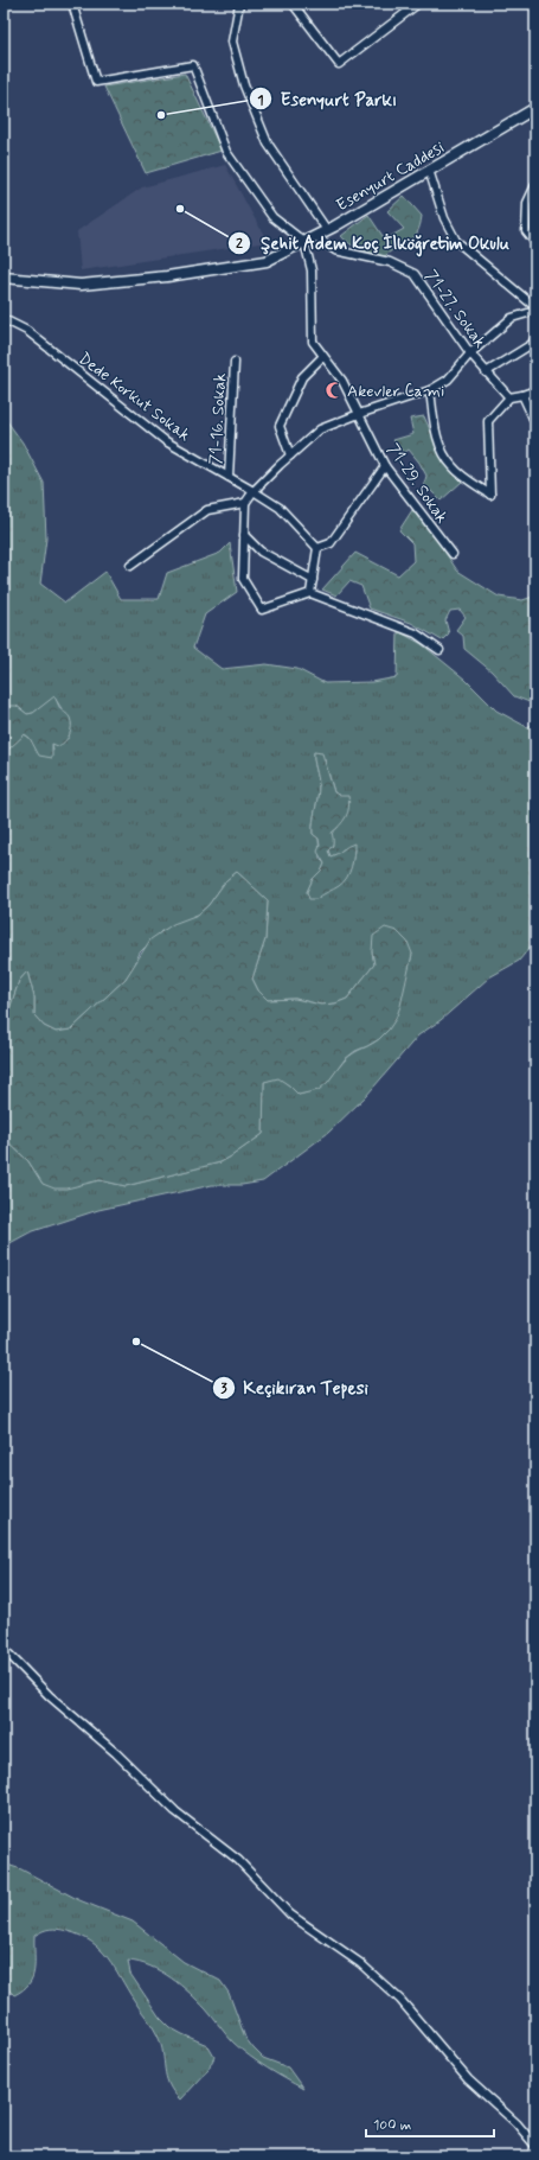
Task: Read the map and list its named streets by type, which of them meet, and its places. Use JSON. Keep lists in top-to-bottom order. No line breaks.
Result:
{"streets":{"street":["Esenyurt Caddesi","71-27. Sokak","Dede Korkut Sokak","71-16. Sokak","71-29. Sokak"]},"crossings":[["Esenyurt Caddesi","71-27. Sokak"],["Esenyurt Caddesi","71-29. Sokak"],["Dede Korkut Sokak","71-16. Sokak"]],"places":{"other":["Esenyurt Parkı","Şehit Adem Koç İlköğretim Okulu","Keçikıran Tepesi"],"mosque":["Akevler Cami"]},"scale_bar":"100 m"}
